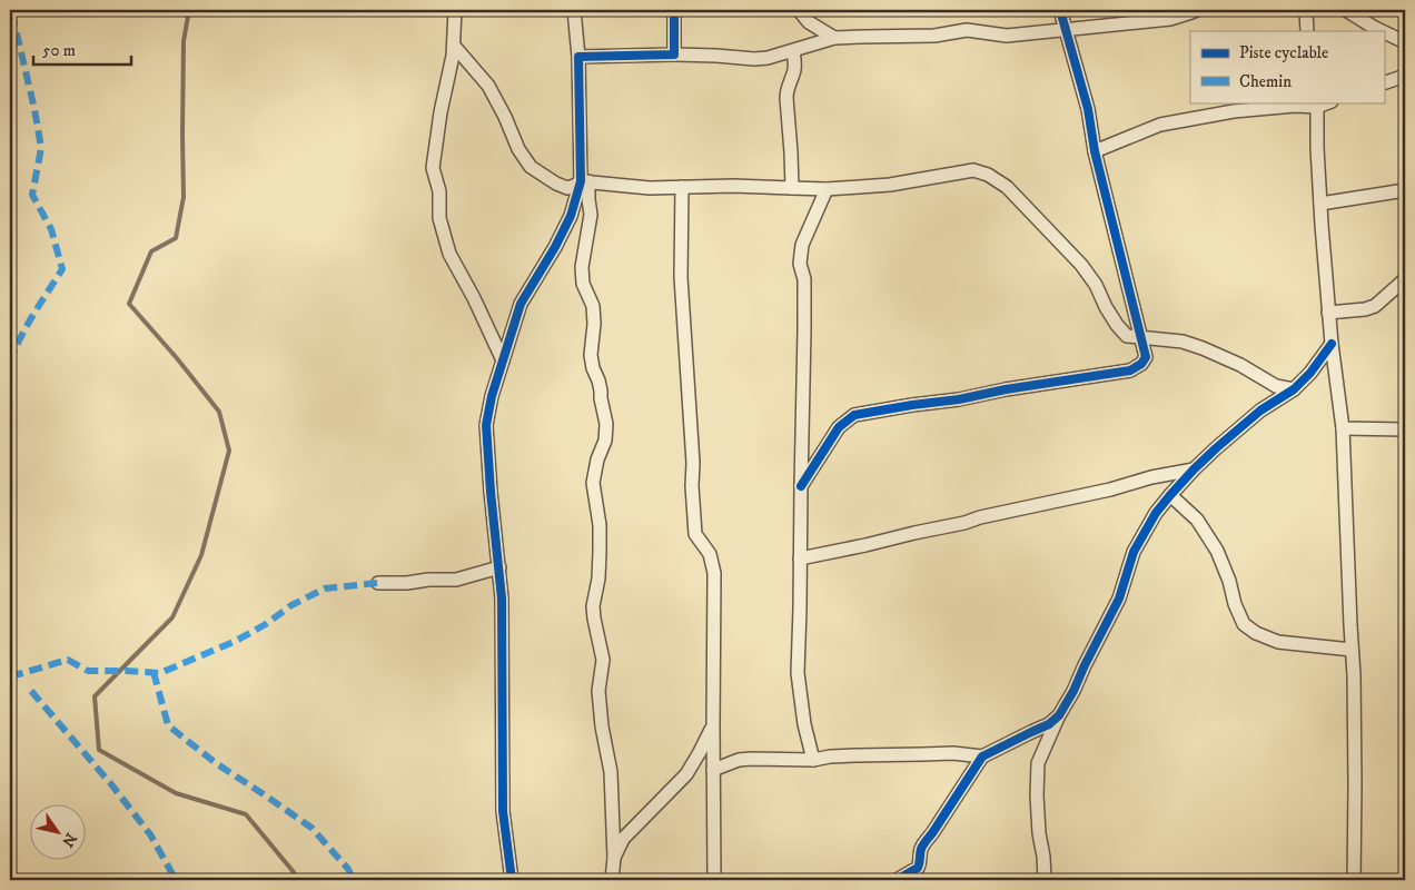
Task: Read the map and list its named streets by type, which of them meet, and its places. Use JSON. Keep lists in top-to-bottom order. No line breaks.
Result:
{"legend":["Piste cyclable","Chemin"],"scale_bar":"50 m","north":"bottom right"}
